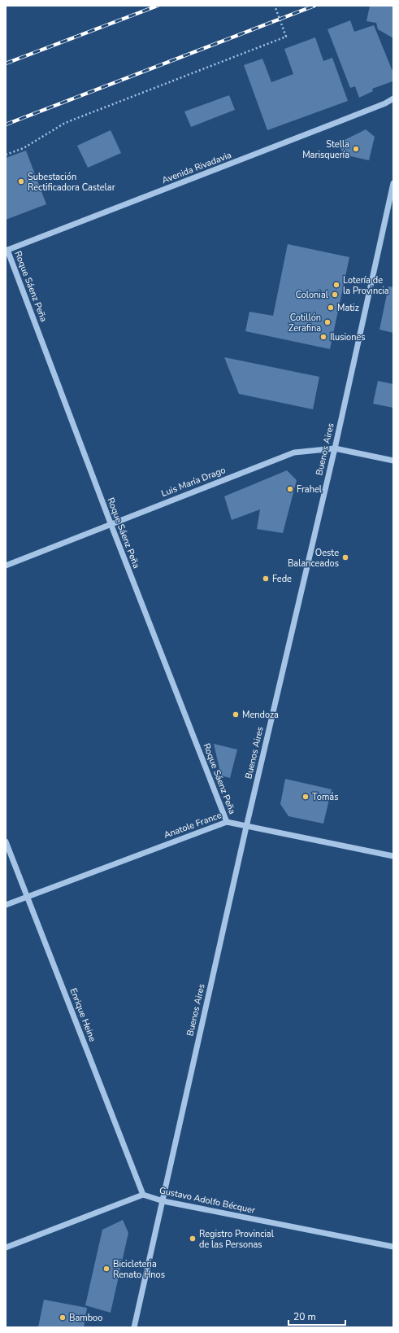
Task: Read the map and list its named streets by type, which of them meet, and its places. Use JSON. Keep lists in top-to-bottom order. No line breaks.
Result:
{"streets":{"street":["Avenida Rivadavia","Roque Sáenz Peña","Buenos Aires","Luis María Drago","Anatole France","Enrique Heine","Gustavo Adolfo Bécquer"]},"crossings":[["Avenida Rivadavia","Roque Sáenz Peña"],["Roque Sáenz Peña","Luis María Drago"],["Roque Sáenz Peña","Anatole France"],["Buenos Aires","Luis María Drago"],["Buenos Aires","Anatole France"],["Buenos Aires","Gustavo Adolfo Bécquer"],["Anatole France","Enrique Heine"],["Enrique Heine","Gustavo Adolfo Bécquer"]],"places":["Stella Marisquería","Subestación Rectificadora Castelar","Lotería de la Provincia","Colonial","Matiz","Cotillón Zerafina","Ilusiones","Frahel","Oeste Balanceados","Fede","Mendoza","Tomás","Registro Provincial de las Personas","Bicicleteria Renato Hnos","Bamboo"],"scale_bar":"20 m"}
